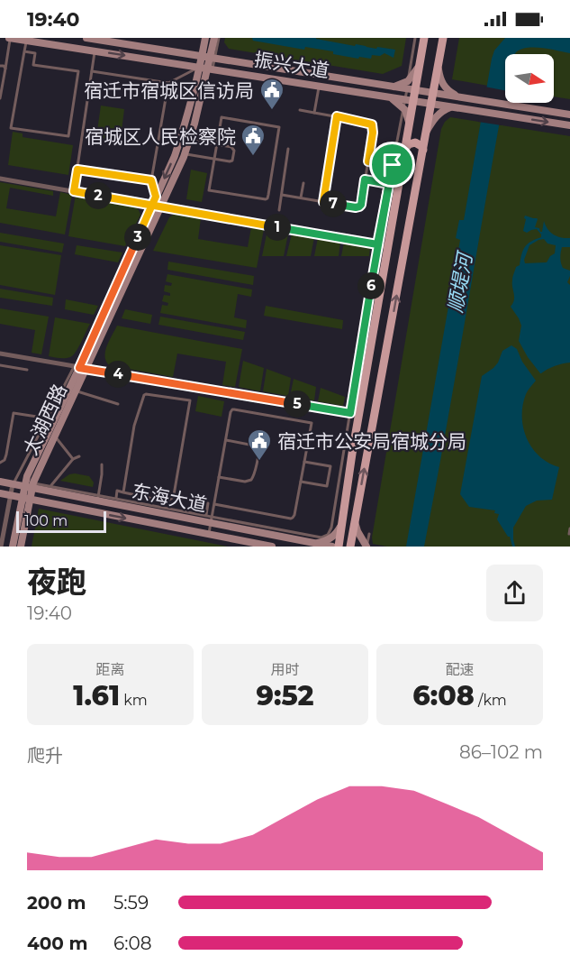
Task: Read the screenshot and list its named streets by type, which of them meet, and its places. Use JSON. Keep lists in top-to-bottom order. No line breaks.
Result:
{"streets":{"street":["振兴大道","太湖西路","东海大道"]},"crossings":[["振兴大道","太湖西路"],["太湖西路","东海大道"]],"water":["顺堤河"],"places":{"public building":["宿迁市宿城区信访局","宿城区人民检察院","宿迁市公安局宿城分局"]},"scale_bar":"100 m","north":"right","page":{"status":"19:40","pins":["2","7","1","3","6","4","5"],"scale":"100 m","heading":["夜跑","19:40"],"stats":[["距离","1.61 km"],["用时","9:52"],["配速","6:08 /km"]],"chart":["爬升","86–102 m"],"list":[{"name":"200 m","note":"5:59"},{"name":"400 m","note":"6:08"}]}}
